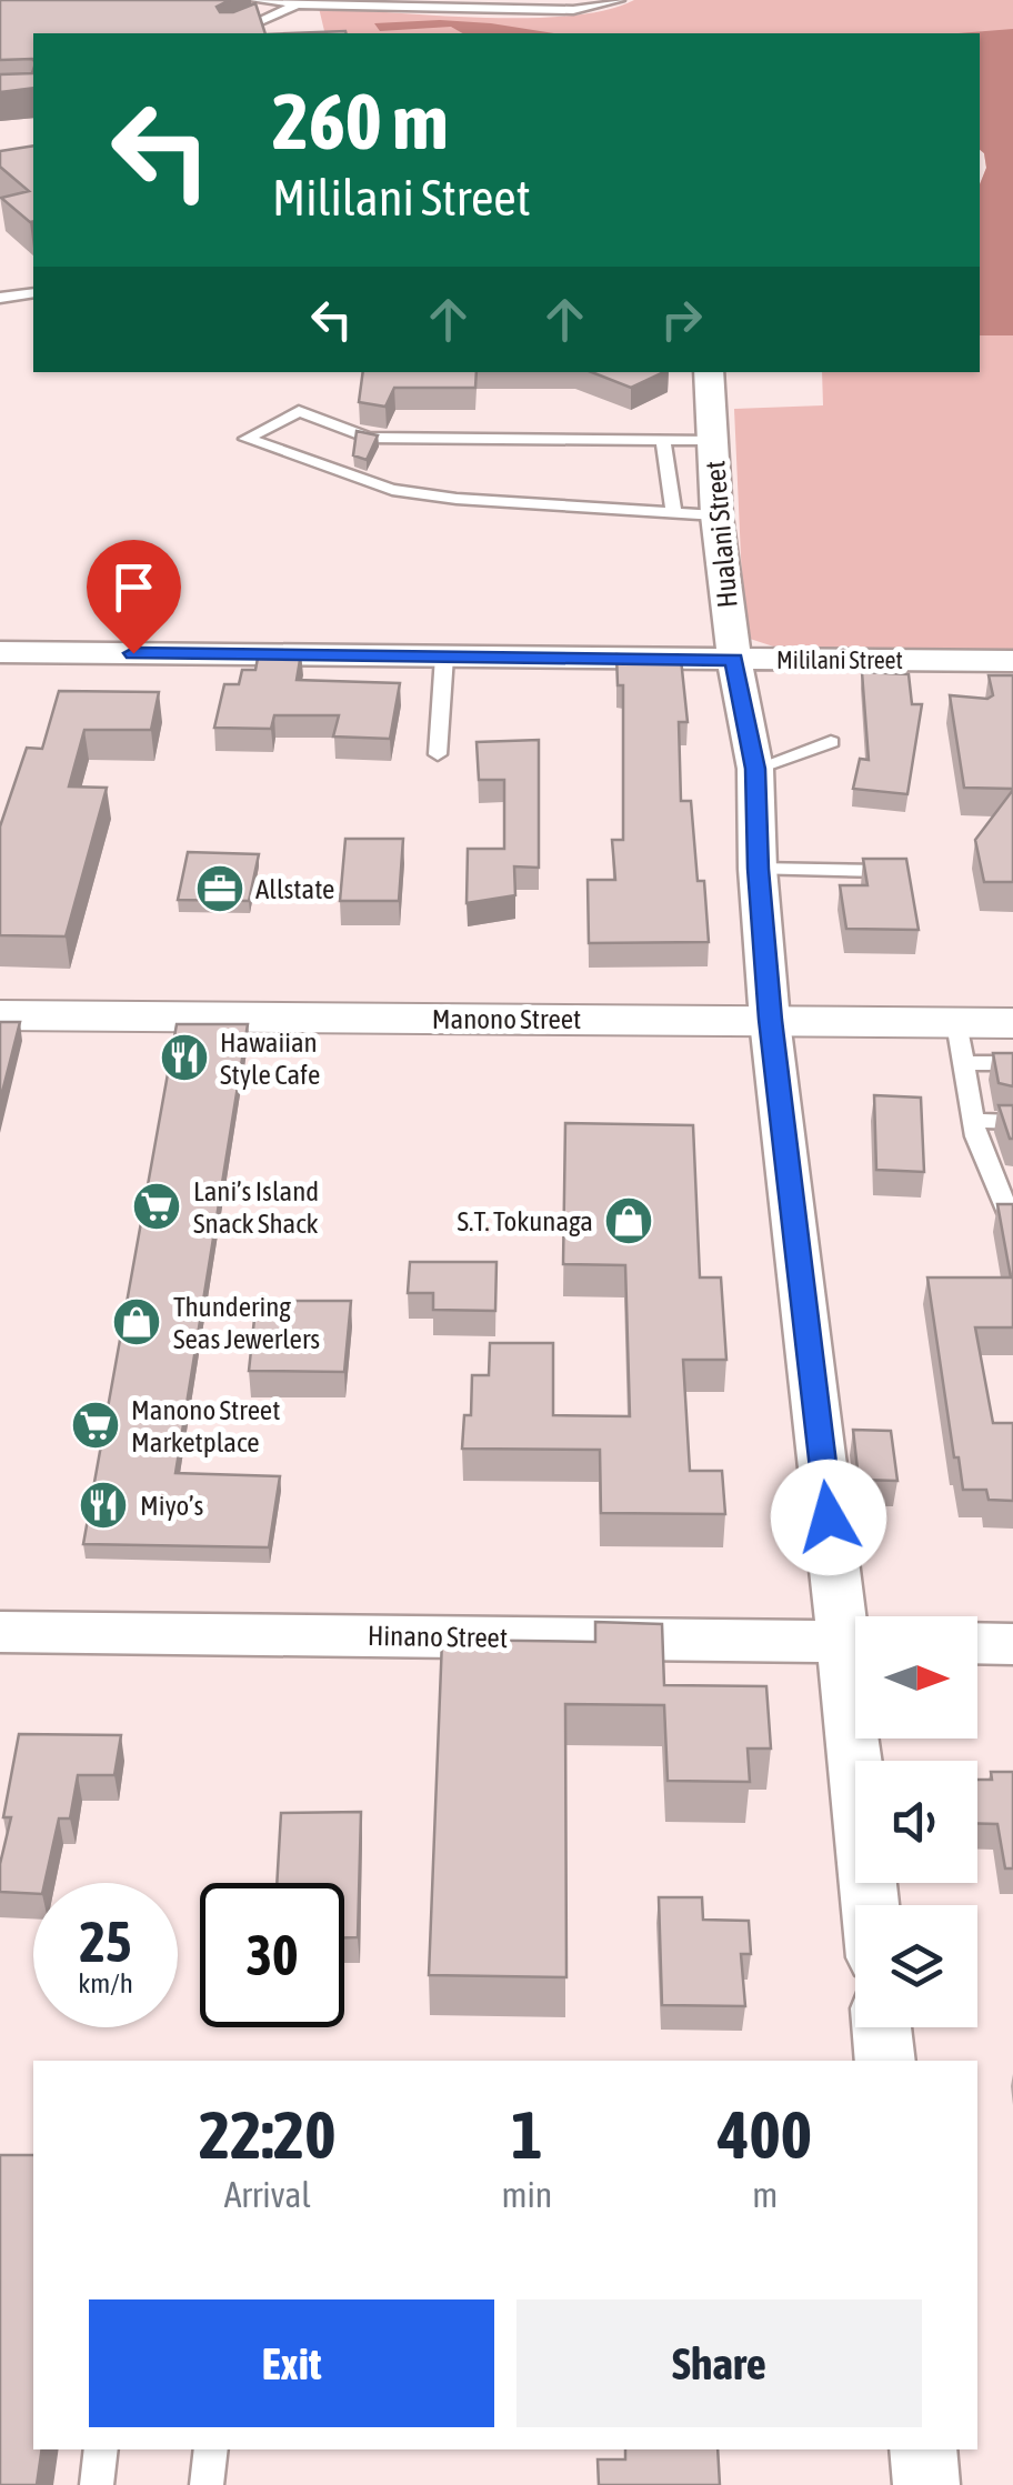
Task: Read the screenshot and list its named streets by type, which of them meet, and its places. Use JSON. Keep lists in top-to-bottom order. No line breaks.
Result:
{"streets":{"street":["Hualani Street","Mililani Street","Manono Street","Hinano Street"]},"crossings":[["Hualani Street","Mililani Street"],["Hualani Street","Manono Street"]],"places":{"office":["Allstate"],"restaurant":["Hawaiian Style Cafe","Miyo’s"],"supermarket":["Lani’s Island Snack Shack","Manono Street Marketplace"],"shop":["S.T. Tokunaga","Thundering Seas Jewerlers"]},"north":"right","page":{"turn":["260 m","Mililani Street"],"speed":"25 km/h","limit":"30","eta":["22:20","Arrival","1","min","400","m"],"buttons":["Exit","Share"]}}
